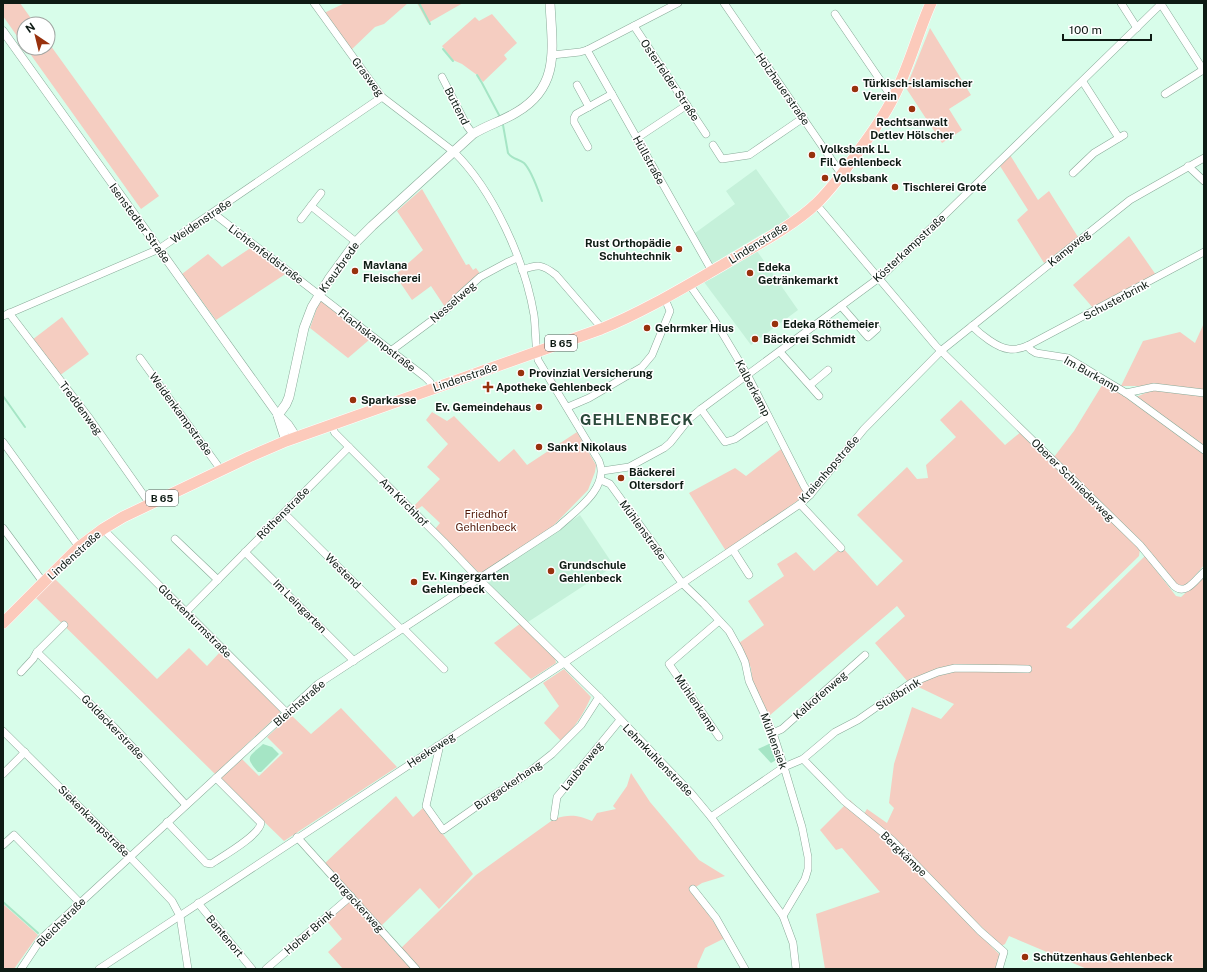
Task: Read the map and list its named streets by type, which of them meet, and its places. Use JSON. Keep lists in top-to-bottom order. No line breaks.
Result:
{"streets":{"main road":["Isenstedter Straße","Lindenstraße","Kreuzbrede","B 65"],"street":["Grasweg","Osterfelder Straße","Holzhauerstraße","Buttend","Hüllstraße","Weidenstraße","Kösterkampstraße","Kampweg","Lichtenfeldstraße","Schusterbrink","Nesselweg","Flachskampstraße","Im Burkamp","Kalberkamp","Treddenweg","Weidenkampstraße","Kraienhopstraße","Oberer Schniederweg","Am Kirchhof","Röthenstraße","Mühlenstraße","Westend","Im Leingarten","Glockenturmstraße","Stüßbrink","Kalkofenweg","Bleichstraße","Mühlenkamp","Goldackerstraße","Mühlensiek","Heekeweg","Lehmkuhlenstraße","Laubenweg","Burgackerhang","Siekenkampstraße","Bergkämpe","Burgackerweg","Hoher Brink","Bantenort"]},"crossings":[["Grasweg","Weidenstraße"],["Grasweg","Lindenstraße"],["Grasweg","Kreuzbrede"],["Grasweg","Nesselweg"],["Osterfelder Straße","Hüllstraße"],["Osterfelder Straße","Kreuzbrede"],["Holzhauerstraße","Lindenstraße"],["Holzhauerstraße","B 65"],["Buttend","Kreuzbrede"],["Hüllstraße","Lindenstraße"],["Weidenstraße","Isenstedter Straße"],["Weidenstraße","Lichtenfeldstraße"],["Weidenstraße","Treddenweg"],["Isenstedter Straße","Lindenstraße"],["Isenstedter Straße","Kreuzbrede"],["Lindenstraße","Flachskampstraße"],["Lindenstraße","B 65"],["Lindenstraße","Kalberkamp"],["Lindenstraße","Treddenweg"],["Lindenstraße","Weidenkampstraße"],["Lindenstraße","Am Kirchhof"],["Lindenstraße","Glockenturmstraße"],["Kösterkampstraße","Kalberkamp"],["Kösterkampstraße","Bleichstraße"],["Kampweg","Kraienhopstraße"],["Kampweg","Oberer Schniederweg"],["Lichtenfeldstraße","Kreuzbrede"],["Lichtenfeldstraße","Flachskampstraße"],["Kreuzbrede","Flachskampstraße"],["Schusterbrink","Im Burkamp"],["Nesselweg","Flachskampstraße"],["Kalberkamp","Kraienhopstraße"],["Kraienhopstraße","Oberer Schniederweg"],["Kraienhopstraße","Mühlenstraße"],["Kraienhopstraße","Mühlensiek"],["Kraienhopstraße","Heekeweg"],["Am Kirchhof","Röthenstraße"],["Am Kirchhof","Bleichstraße"],["Am Kirchhof","Lehmkuhlenstraße"],["Röthenstraße","Westend"],["Röthenstraße","Im Leingarten"],["Röthenstraße","Glockenturmstraße"],["Mühlenstraße","Bleichstraße"],["Mühlenstraße","Mühlensiek"],["Mühlenstraße","Heekeweg"],["Westend","Bleichstraße"],["Im Leingarten","Bleichstraße"],["Glockenturmstraße","Bleichstraße"],["Stüßbrink","Mühlensiek"],["Stüßbrink","Lehmkuhlenstraße"],["Stüßbrink","Bergkämpe"],["Kalkofenweg","Mühlensiek"],["Bleichstraße","Goldackerstraße"],["Bleichstraße","Lehmkuhlenstraße"],["Bleichstraße","Siekenkampstraße"],["Mühlenkamp","Mühlensiek"],["Mühlensiek","Heekeweg"],["Mühlensiek","Lehmkuhlenstraße"],["Heekeweg","Lehmkuhlenstraße"],["Heekeweg","Burgackerhang"],["Heekeweg","Siekenkampstraße"],["Heekeweg","Burgackerweg"],["Heekeweg","Bantenort"],["Lehmkuhlenstraße","Laubenweg"],["Lehmkuhlenstraße","Burgackerhang"],["Burgackerweg","Hoher Brink"]],"districts":["GEHLENBECK"],"parks":["Friedhof Gehlenbeck"],"places":{"other":["Türkisch-islamischer Verein","Rechtsanwalt Detlev Hölscher","Volksbank LL Fil. Gehlenbeck","Volksbank","Tischlerei Grote","Rust Orthopädie Schuhtechnik","Mavlana Fleischerei","Edeka Getränkemarkt","Edeka Röthemeier","Gehrmker Hius","Bäckerei Schmidt","Provinzial Versicherung","Sparkasse","Ev. Gemeindehaus","Sankt Nikolaus","Bäckerei Oltersdorf","Grundschule Gehlenbeck","Ev. Kingergarten Gehlenbeck","Schützenhaus Gehlenbeck"],"health":["Apotheke Gehlenbeck"]},"scale_bar":"100 m","north":"top left"}
